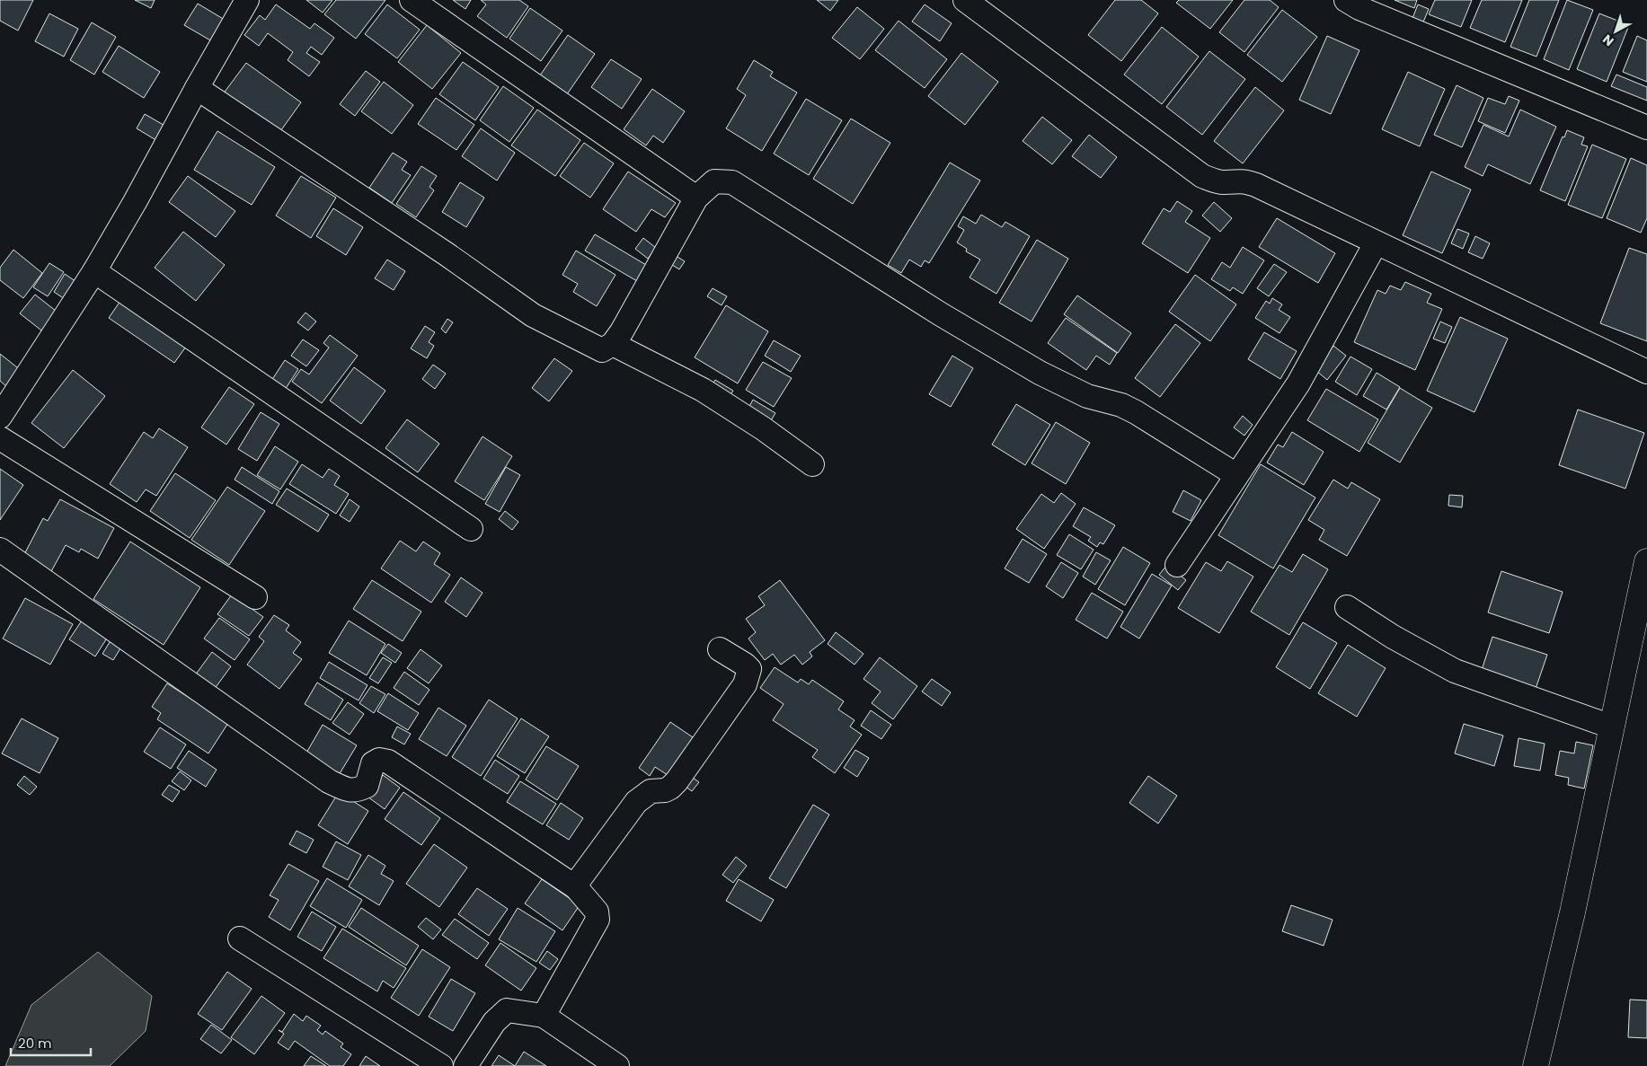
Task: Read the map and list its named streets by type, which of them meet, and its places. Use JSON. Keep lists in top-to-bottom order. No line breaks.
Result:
{"scale_bar":"20 m","north":"bottom left"}
